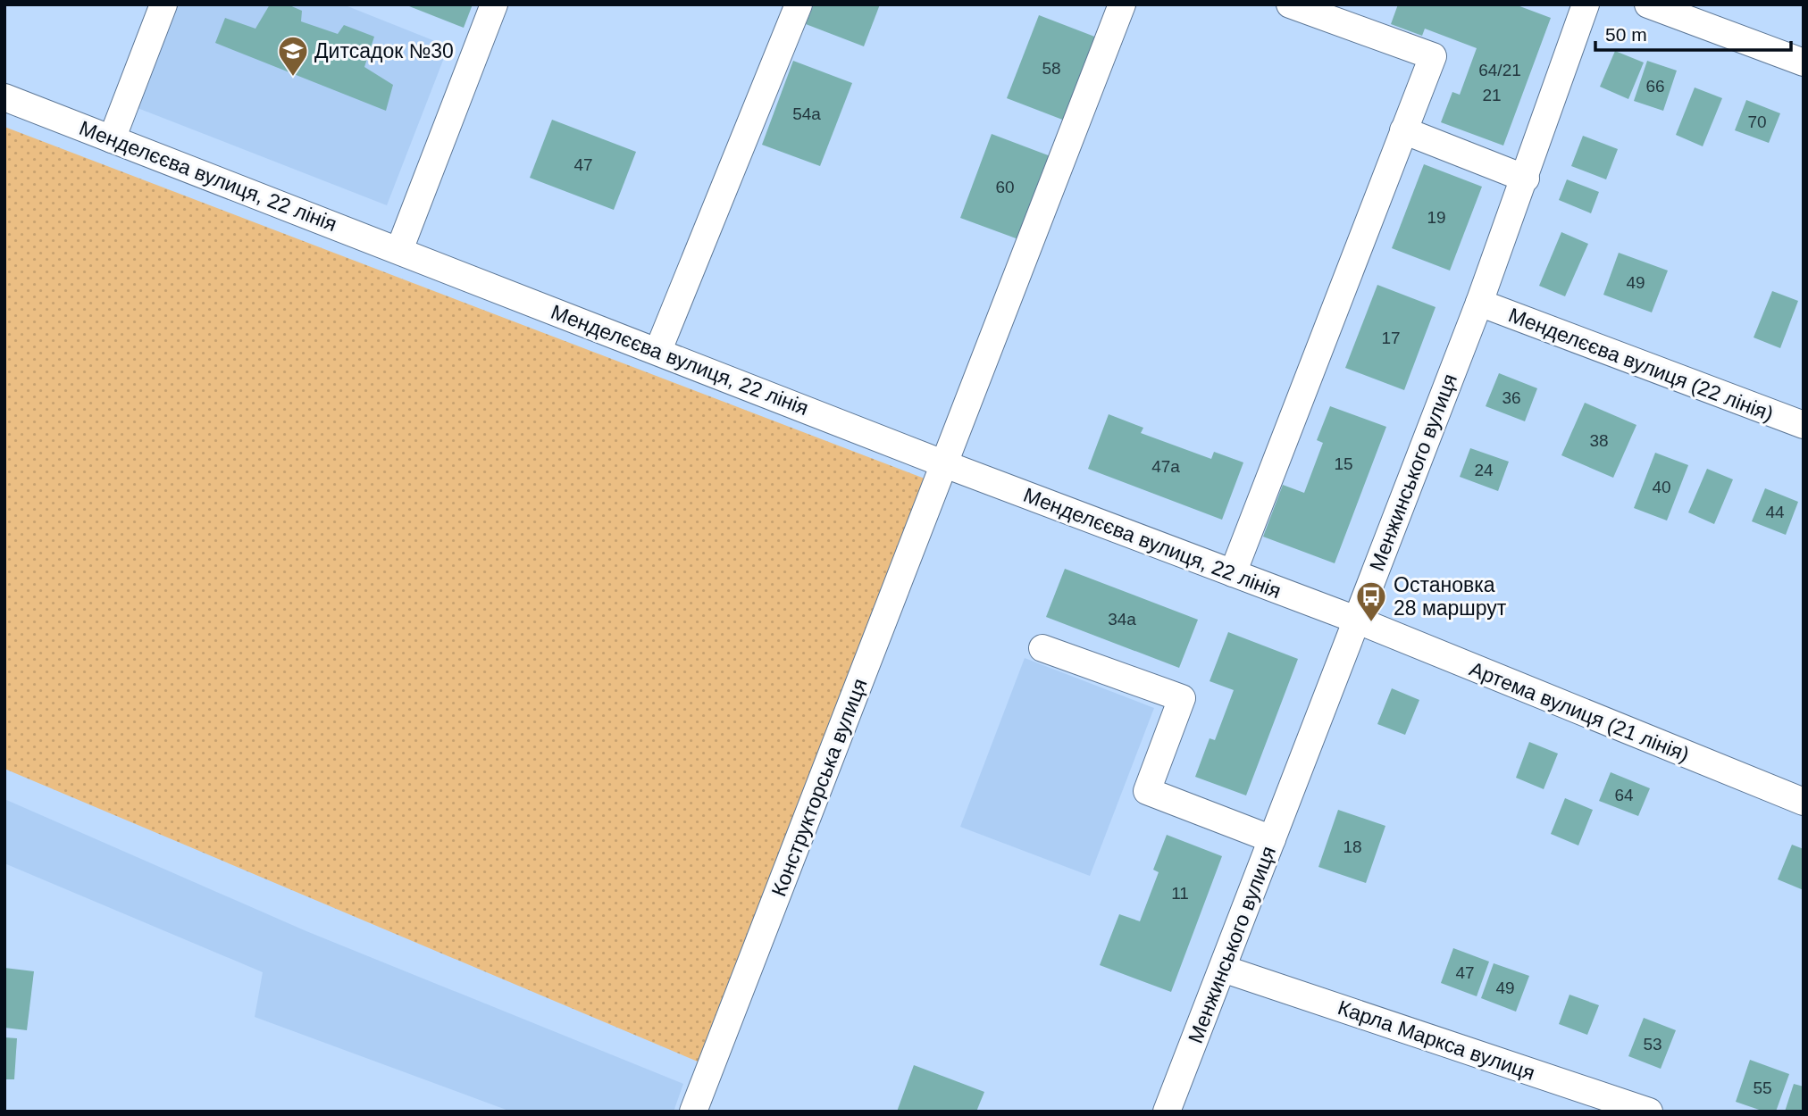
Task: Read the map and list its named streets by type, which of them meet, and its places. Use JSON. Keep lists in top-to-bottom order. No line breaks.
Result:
{"streets":{"street":["Менделєєва вулиця, 22 лінія","Менделєєва вулиця (22 лiнiя)","Менжинського вулиця","Артема вулиця (21 лiнiя)","Конструкторська вулиця","Карла Маркса вулиця"]},"crossings":[["Менделєєва вулиця, 22 лінія","Менжинського вулиця"],["Менделєєва вулиця, 22 лінія","Артема вулиця (21 лiнiя)"],["Менделєєва вулиця, 22 лінія","Конструкторська вулиця"],["Менделєєва вулиця (22 лiнiя)","Менжинського вулиця"],["Менжинського вулиця","Артема вулиця (21 лiнiя)"],["Менжинського вулиця","Карла Маркса вулиця"]],"places":{"school or university":["Дитсадок №30"],"bus stop":["Остановка 28 маршрут"]},"house_numbers":["58","64/21","66","21","54а","70","47","60","19","49","17","36","38","15","47а","24","40","44","34а","64","18","11","47","49","53","55"],"scale_bar":"50 m"}
